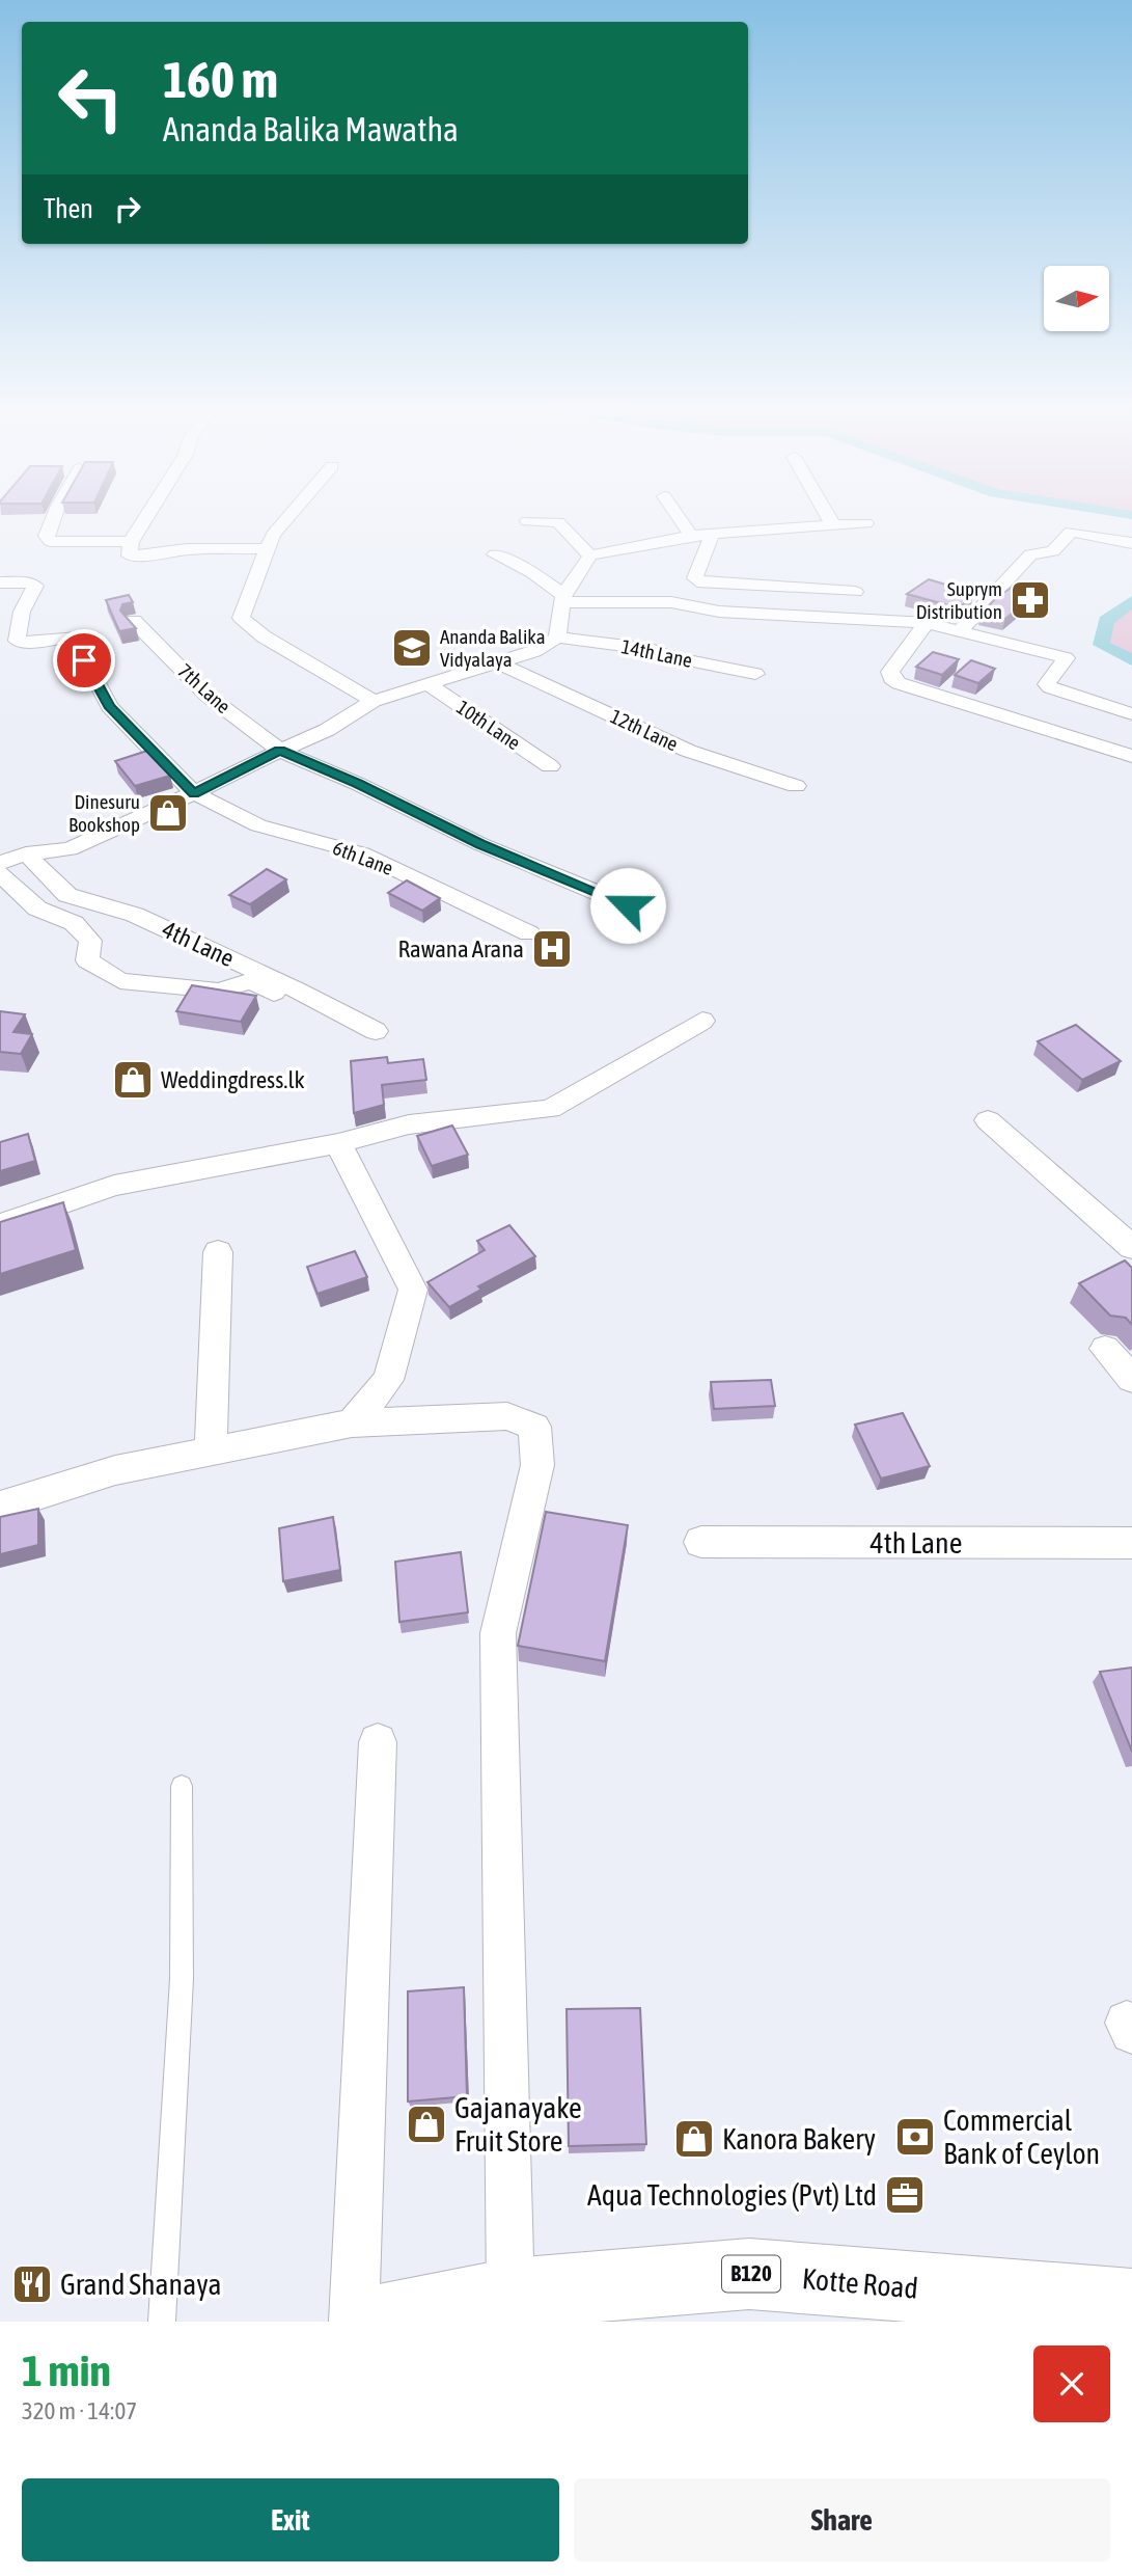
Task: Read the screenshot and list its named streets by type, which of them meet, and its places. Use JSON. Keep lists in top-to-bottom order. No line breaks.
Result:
{"streets":{"main road":["B120","Kotte Road"],"street":["14th Lane","7th Lane","10th Lane","12th Lane","6th Lane","4th Lane"]},"places":{"pharmacy":["Suprym Distribution"],"school or university":["Ananda Balika Vidyalaya"],"shop":["Dinesuru Bookshop","Weddingdress.lk","Gajanayake Fruit Store","Kanora Bakery"],"hospital":["Rawana Arana"],"bank":["Commercial Bank of Ceylon"],"office":["Aqua Technologies (Pvt) Ltd"],"restaurant":["Grand Shanaya"]},"north":"right","page":{"turn":["160 m","Ananda Balika Mawatha"],"then":"Then","heading":["1 min","320 m · 14:07"],"buttons":["Exit","Share"]}}
